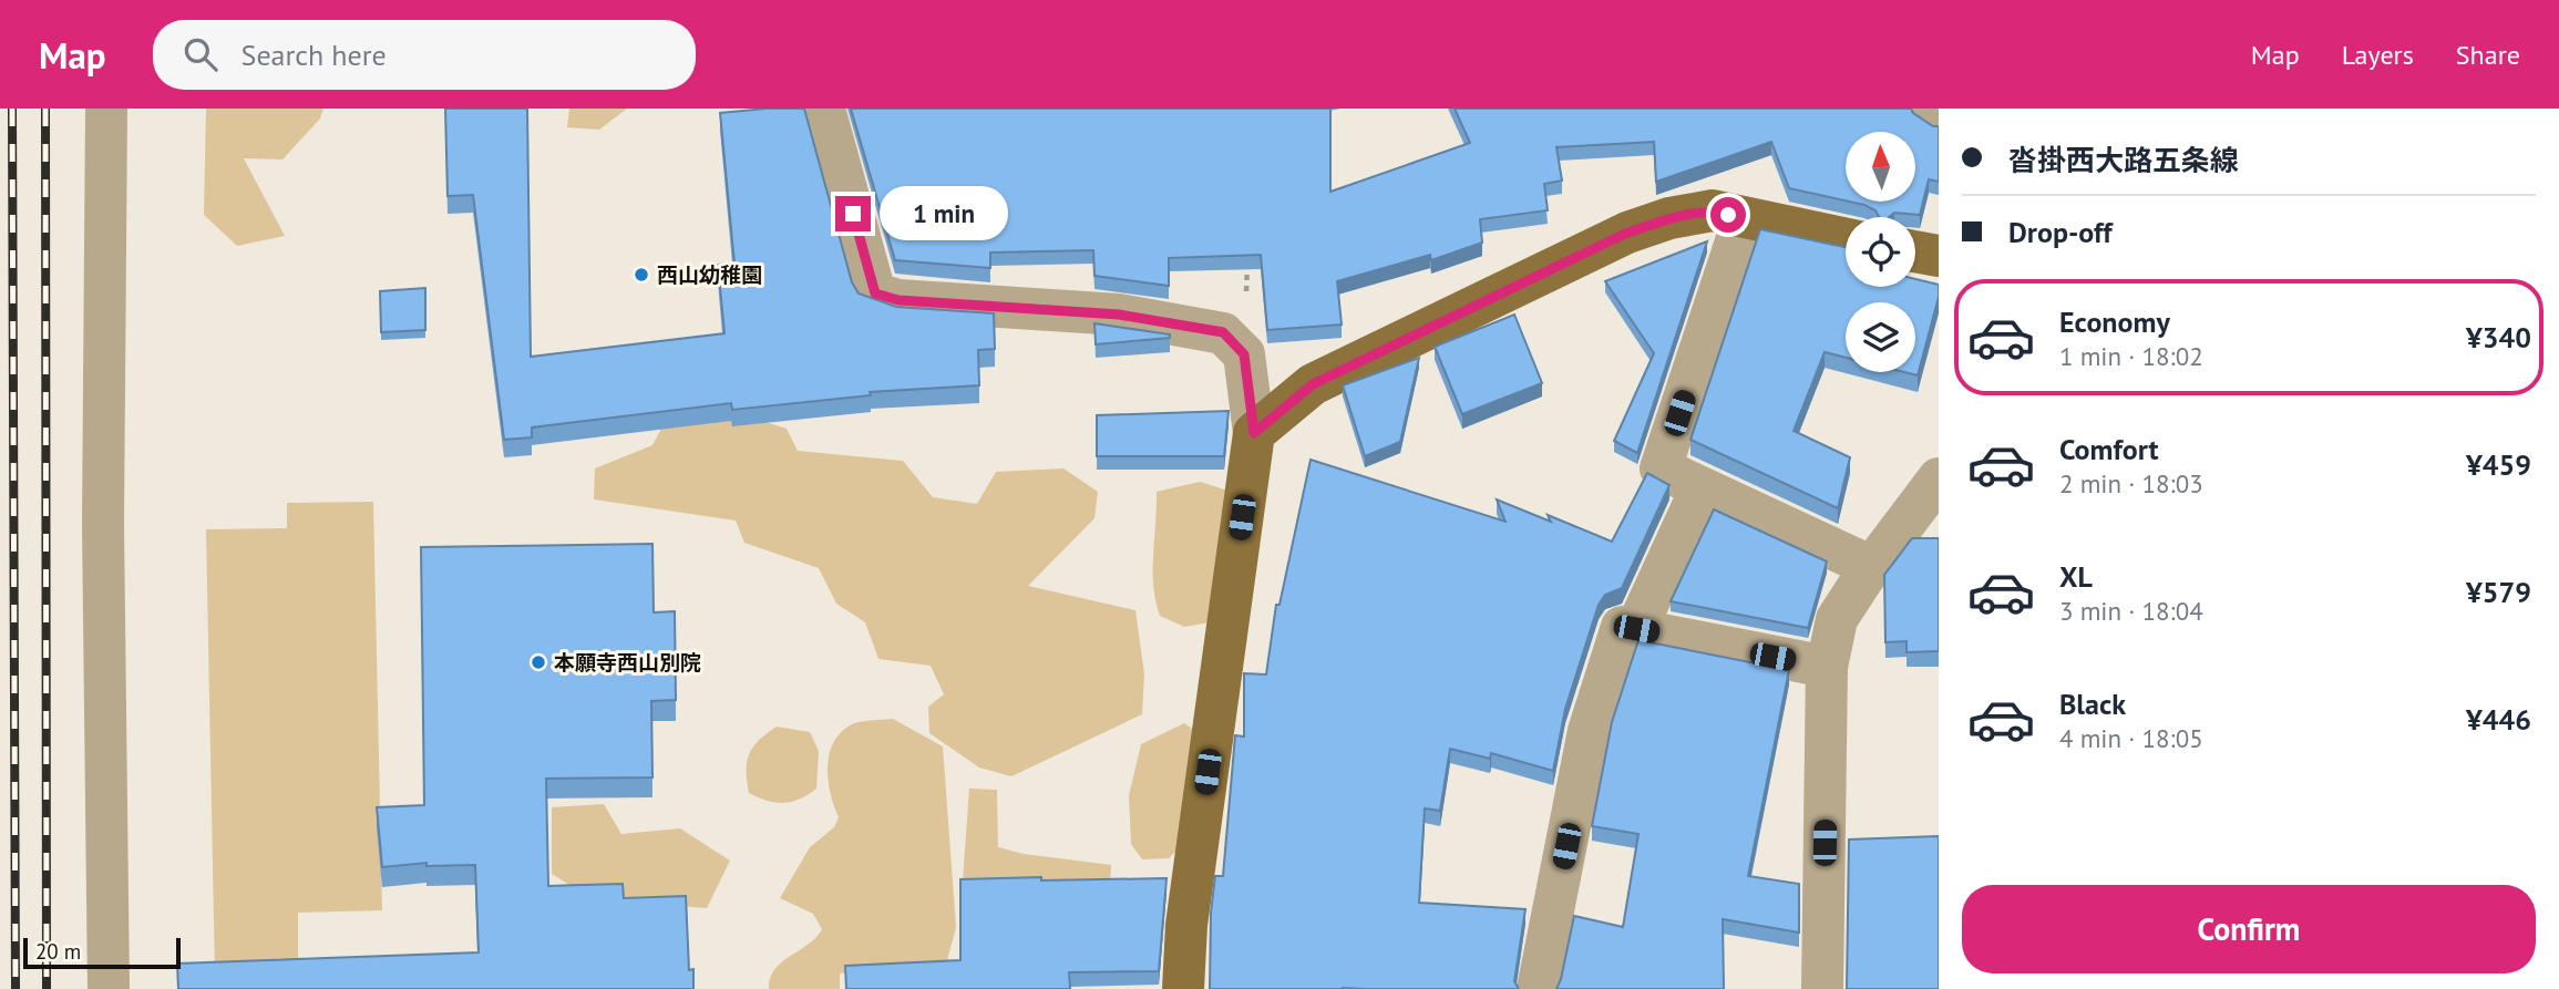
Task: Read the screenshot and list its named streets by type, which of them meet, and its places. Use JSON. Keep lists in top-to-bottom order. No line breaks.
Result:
{"places":["西山幼稚園","本願寺西山別院"],"scale_bar":"20 m","north":"top","page":{"header":"Map","search":"Search here","nav":["Map","Layers","Share"],"banner":["沓掛西大路五条線","Drop-off"],"bubble":"1 min","list":[{"name":"Economy","note":"1 min · 18:02","value":"¥340"},{"name":"Comfort","note":"2 min · 18:03","value":"¥459"},{"name":"XL","note":"3 min · 18:04","value":"¥579"},{"name":"Black","note":"4 min · 18:05","value":"¥446"}],"buttons":"Confirm","scale":"20 m"}}
